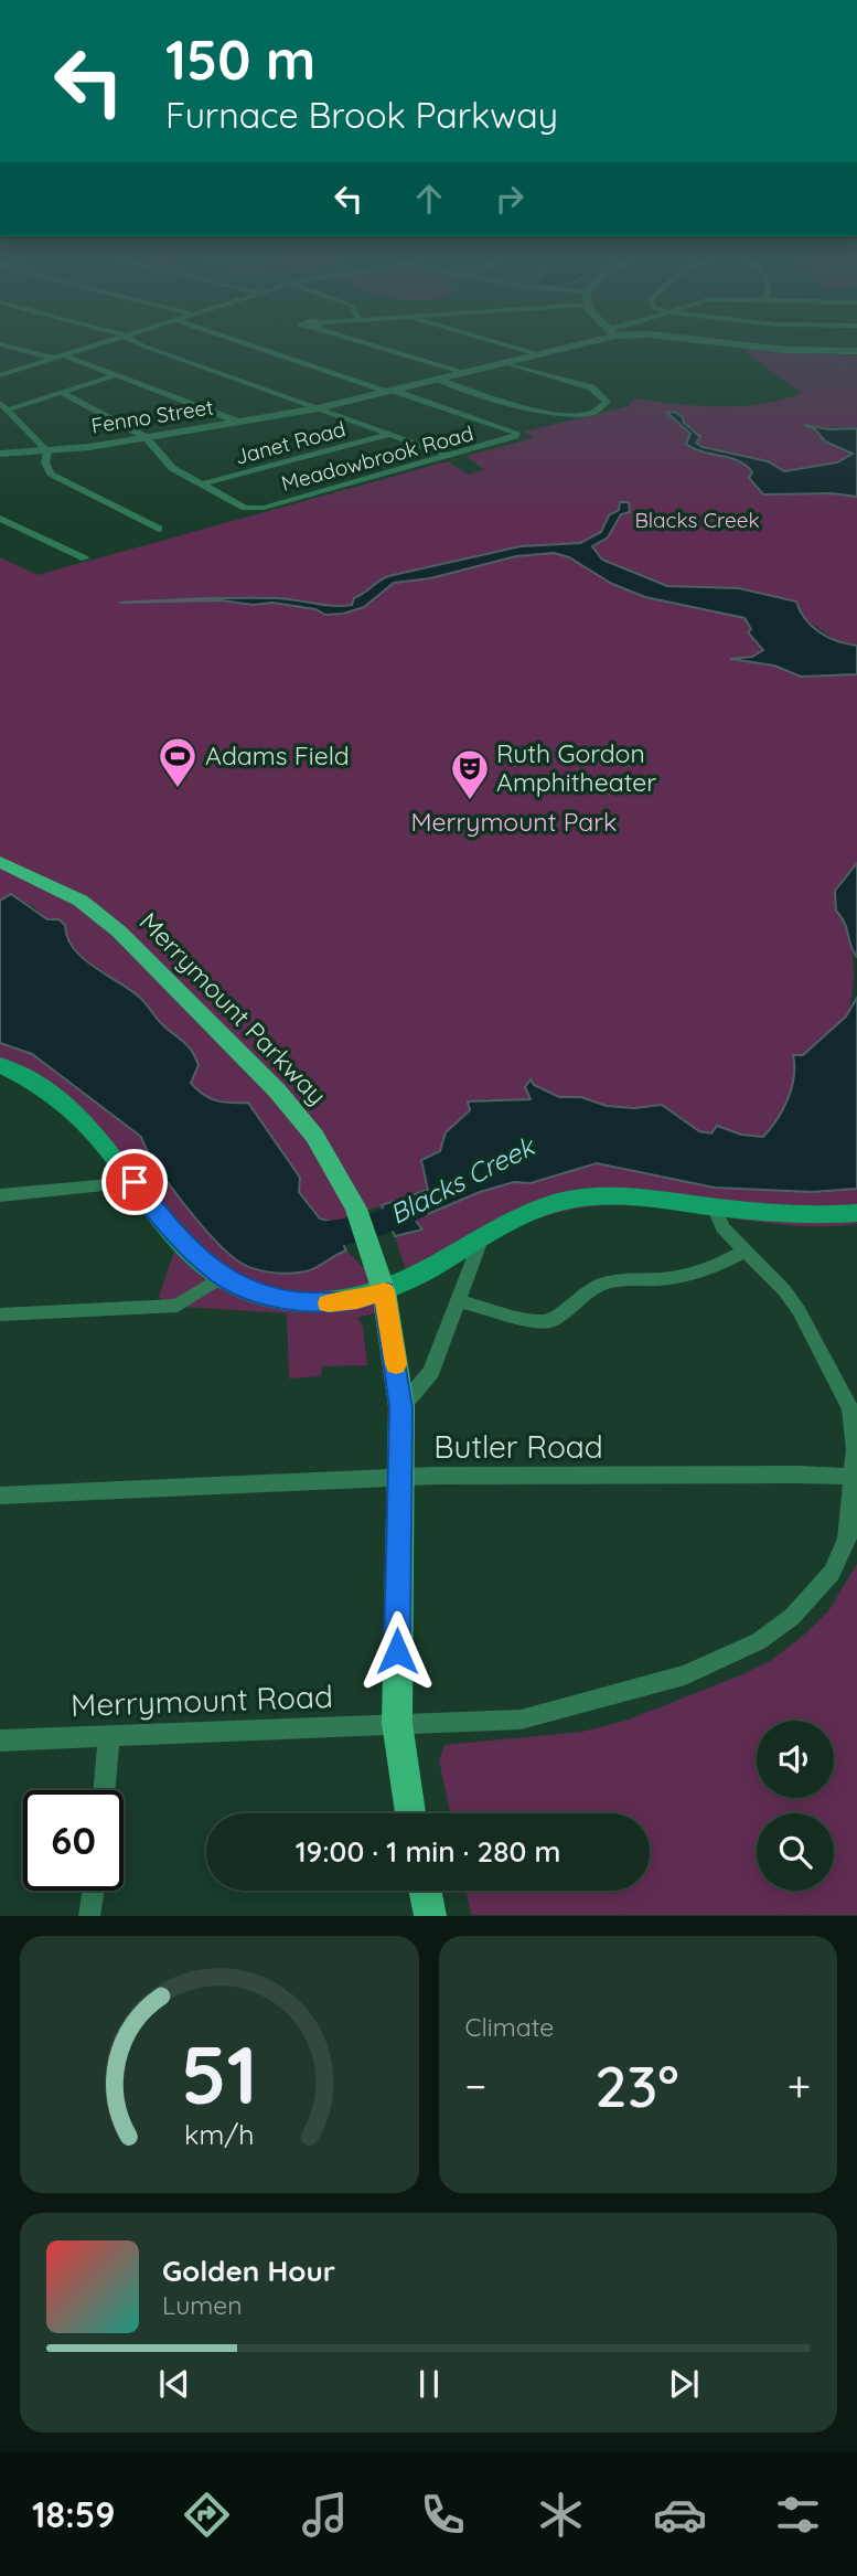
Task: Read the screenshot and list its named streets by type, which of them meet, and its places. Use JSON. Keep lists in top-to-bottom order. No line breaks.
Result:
{"streets":{"main road":["Merrymount Parkway"],"street":["Fenno Street","Janet Road","Meadowbrook Road","Butler Road","Merrymount Road"]},"crossings":[["Fenno Street","Meadowbrook Road"],["Merrymount Parkway","Butler Road"],["Merrymount Parkway","Merrymount Road"],["Butler Road","Merrymount Road"]],"water":["Blacks Creek"],"parks":["Blacks Creek","Merrymount Park"],"places":{"sports":["Adams Field"],"theatre":["Ruth Gordon Amphitheater"]},"page":{"turn":["150 m","Furnace Brook Parkway"],"limit":"60","trip":"19:00 · 1 min · 280 m","tile":"Climate","heat":["−","23°","+"],"song":["Golden Hour","Lumen"],"tabs":"18:59","gauge":["51","km/h"]}}
